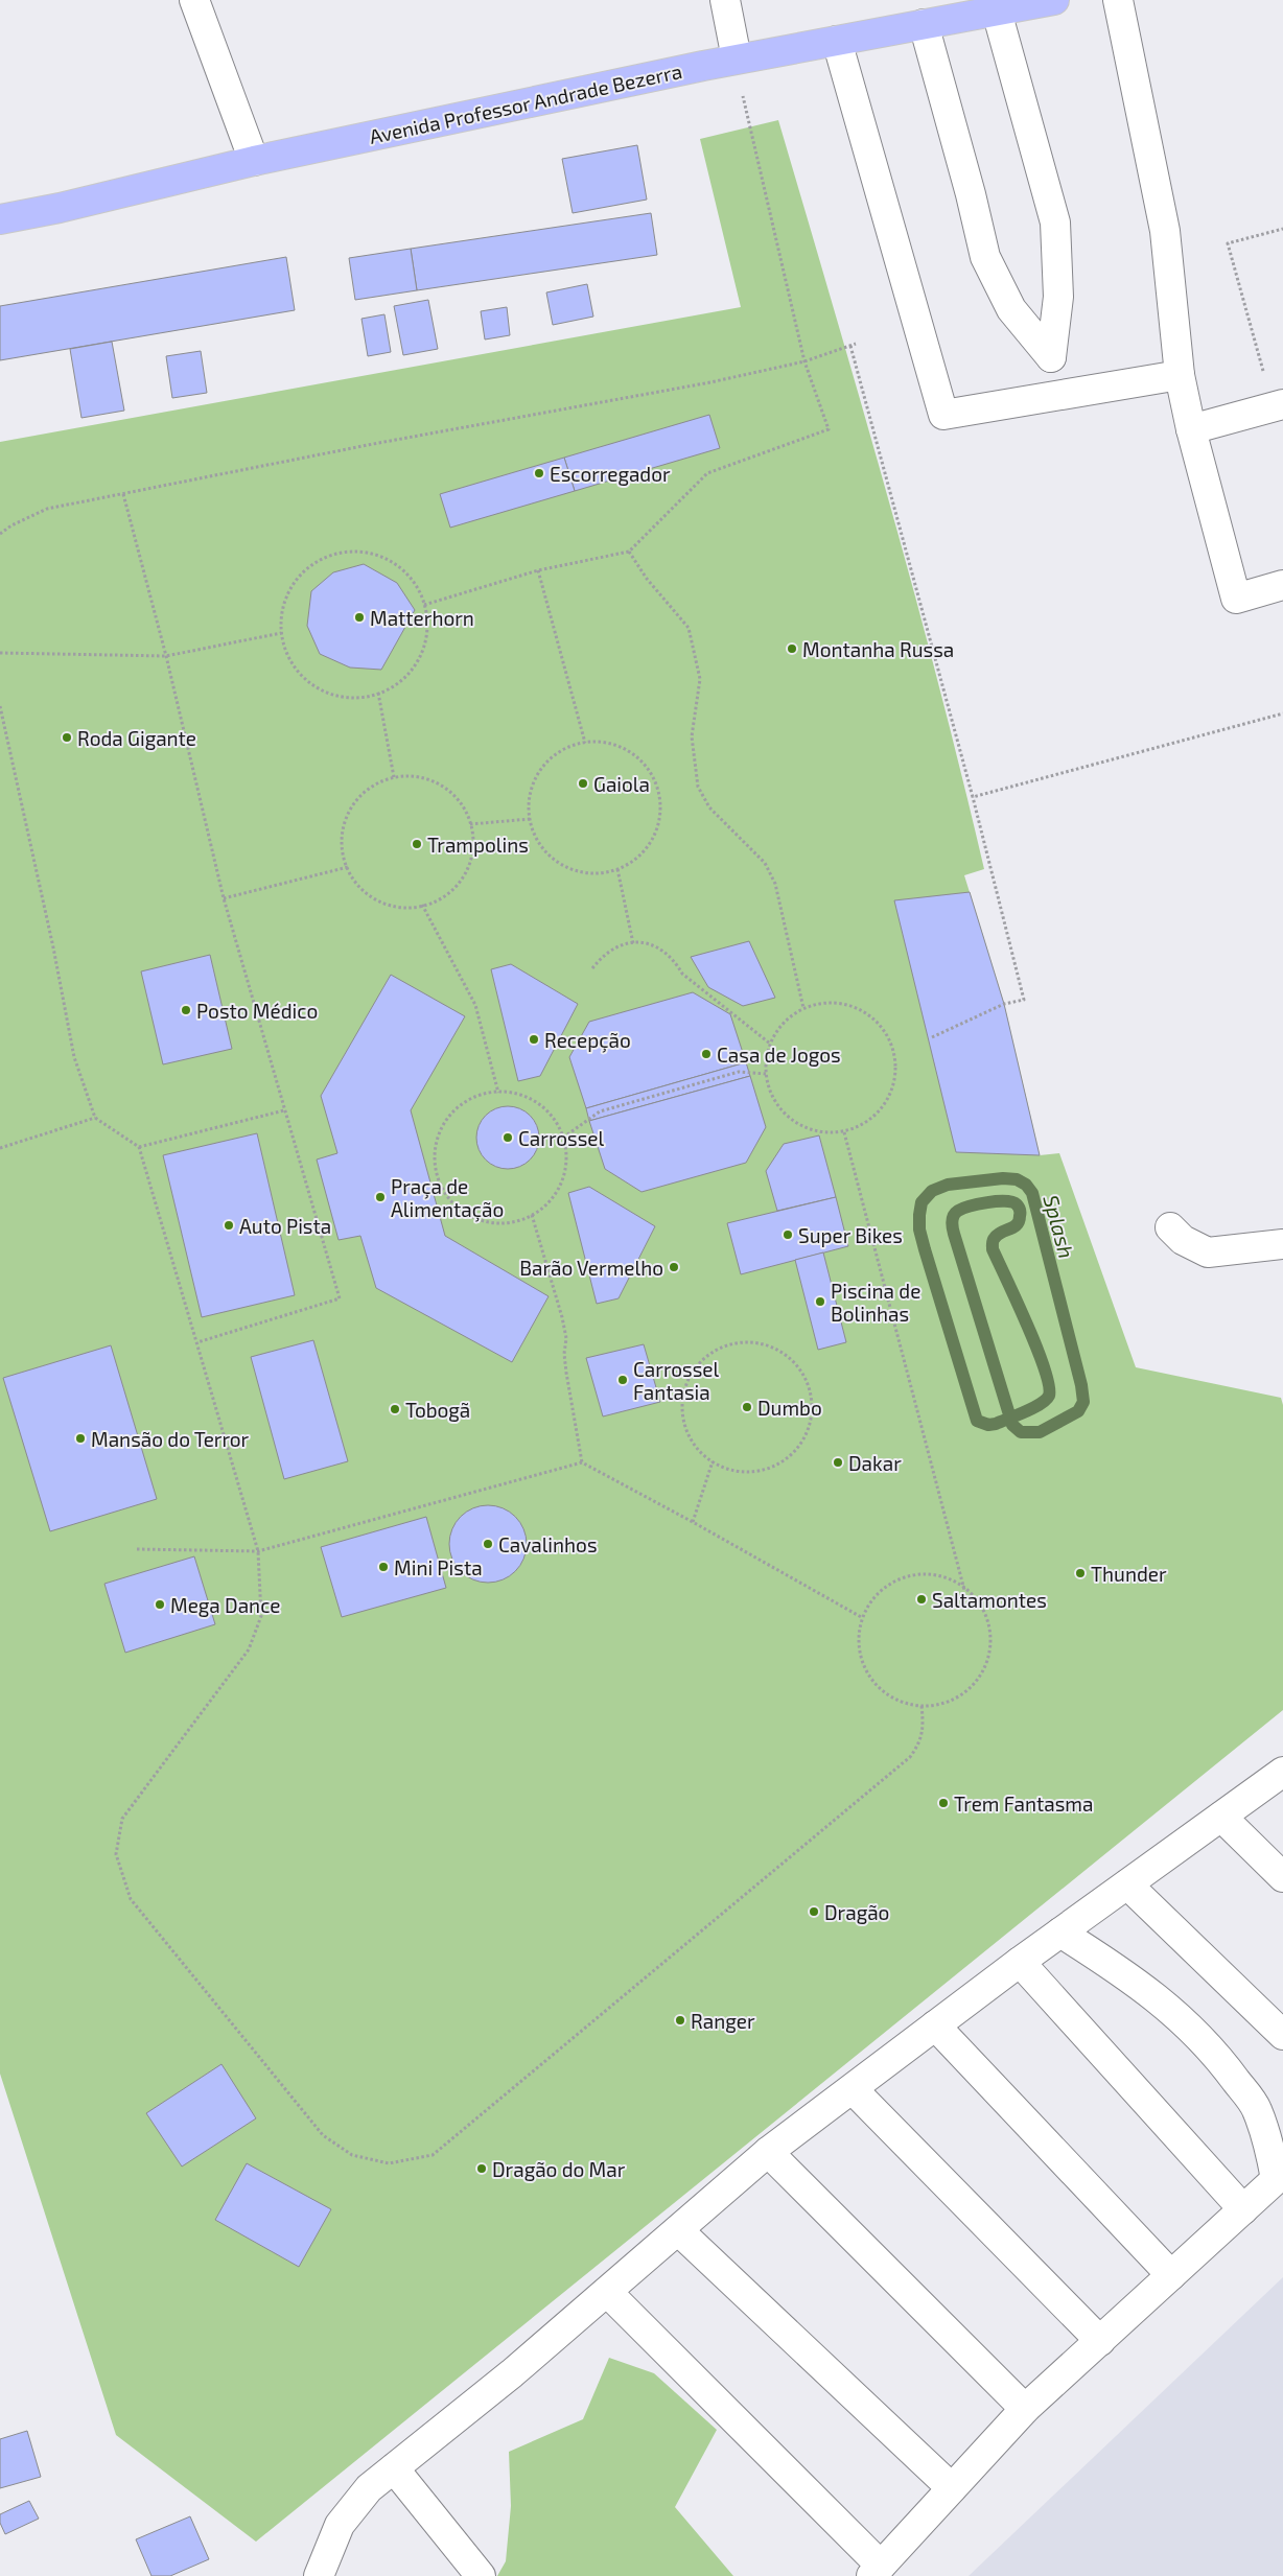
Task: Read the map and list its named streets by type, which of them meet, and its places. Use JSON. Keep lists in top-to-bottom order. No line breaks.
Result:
{"streets":{"main road":["Avenida Professor Andrade Bezerra"]},"water":["Splash"],"places":["Escorregador","Matterhorn","Montanha Russa","Roda Gigante","Gaiola","Trampolins","Posto Médico","Recepção","Casa de Jogos","Carrossel","Praça de Alimentação","Auto Pista","Super Bikes","Barão Vermelho","Piscina de Bolinhas","Carrossel Fantasia","Dumbo","Tobogã","Mansão do Terror","Dakar","Cavalinhos","Mini Pista","Thunder","Saltamontes","Mega Dance","Trem Fantasma","Dragão","Ranger","Dragão do Mar"]}
